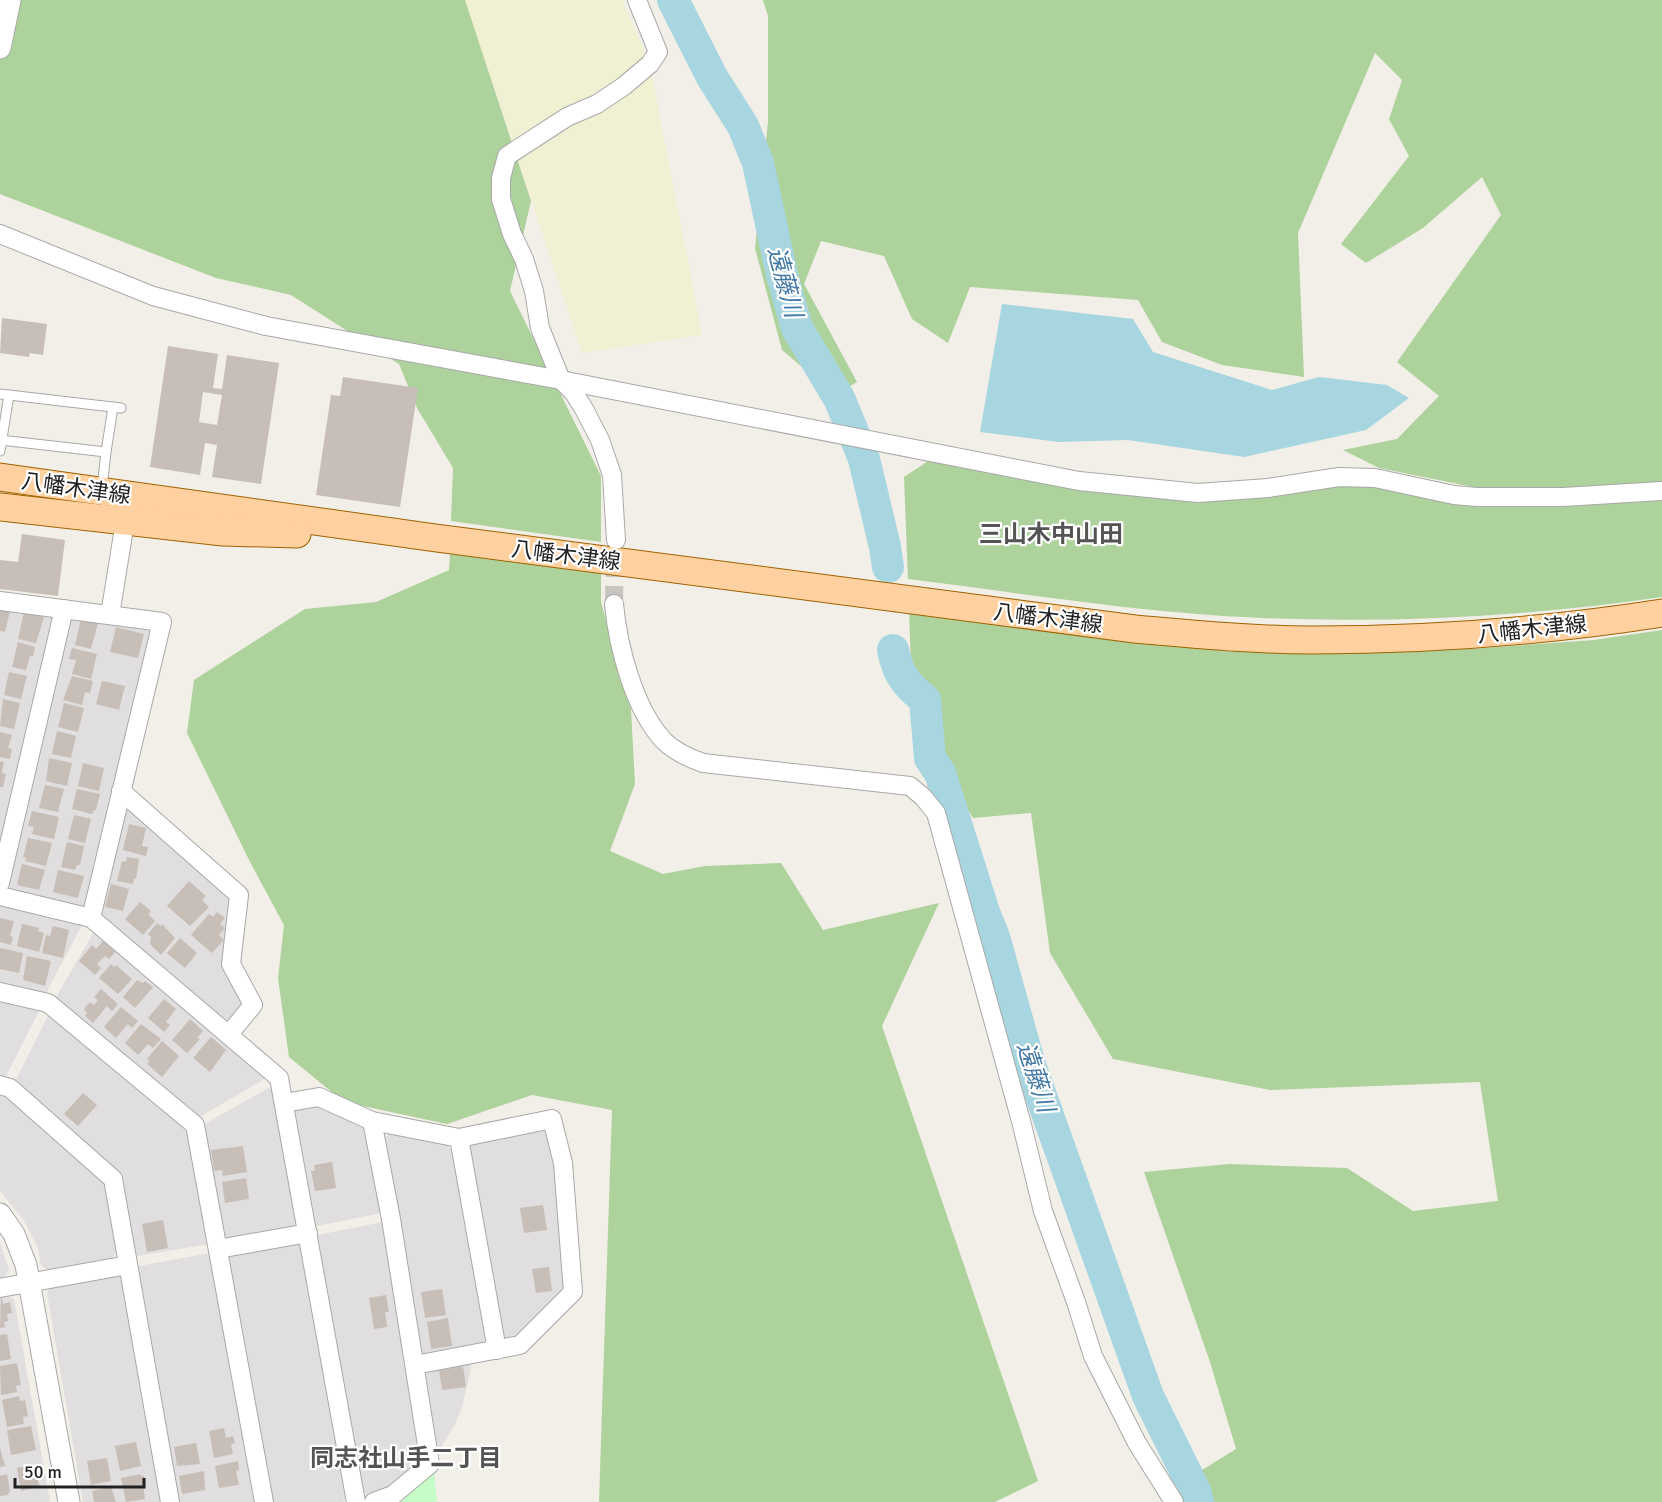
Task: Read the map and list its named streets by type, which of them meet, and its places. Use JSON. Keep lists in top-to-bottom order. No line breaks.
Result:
{"streets":{"main road":["八幡木津線"]},"districts":["三山木中山田","同志社山手二丁目"],"water":["遠藤川"],"scale_bar":"50 m"}
